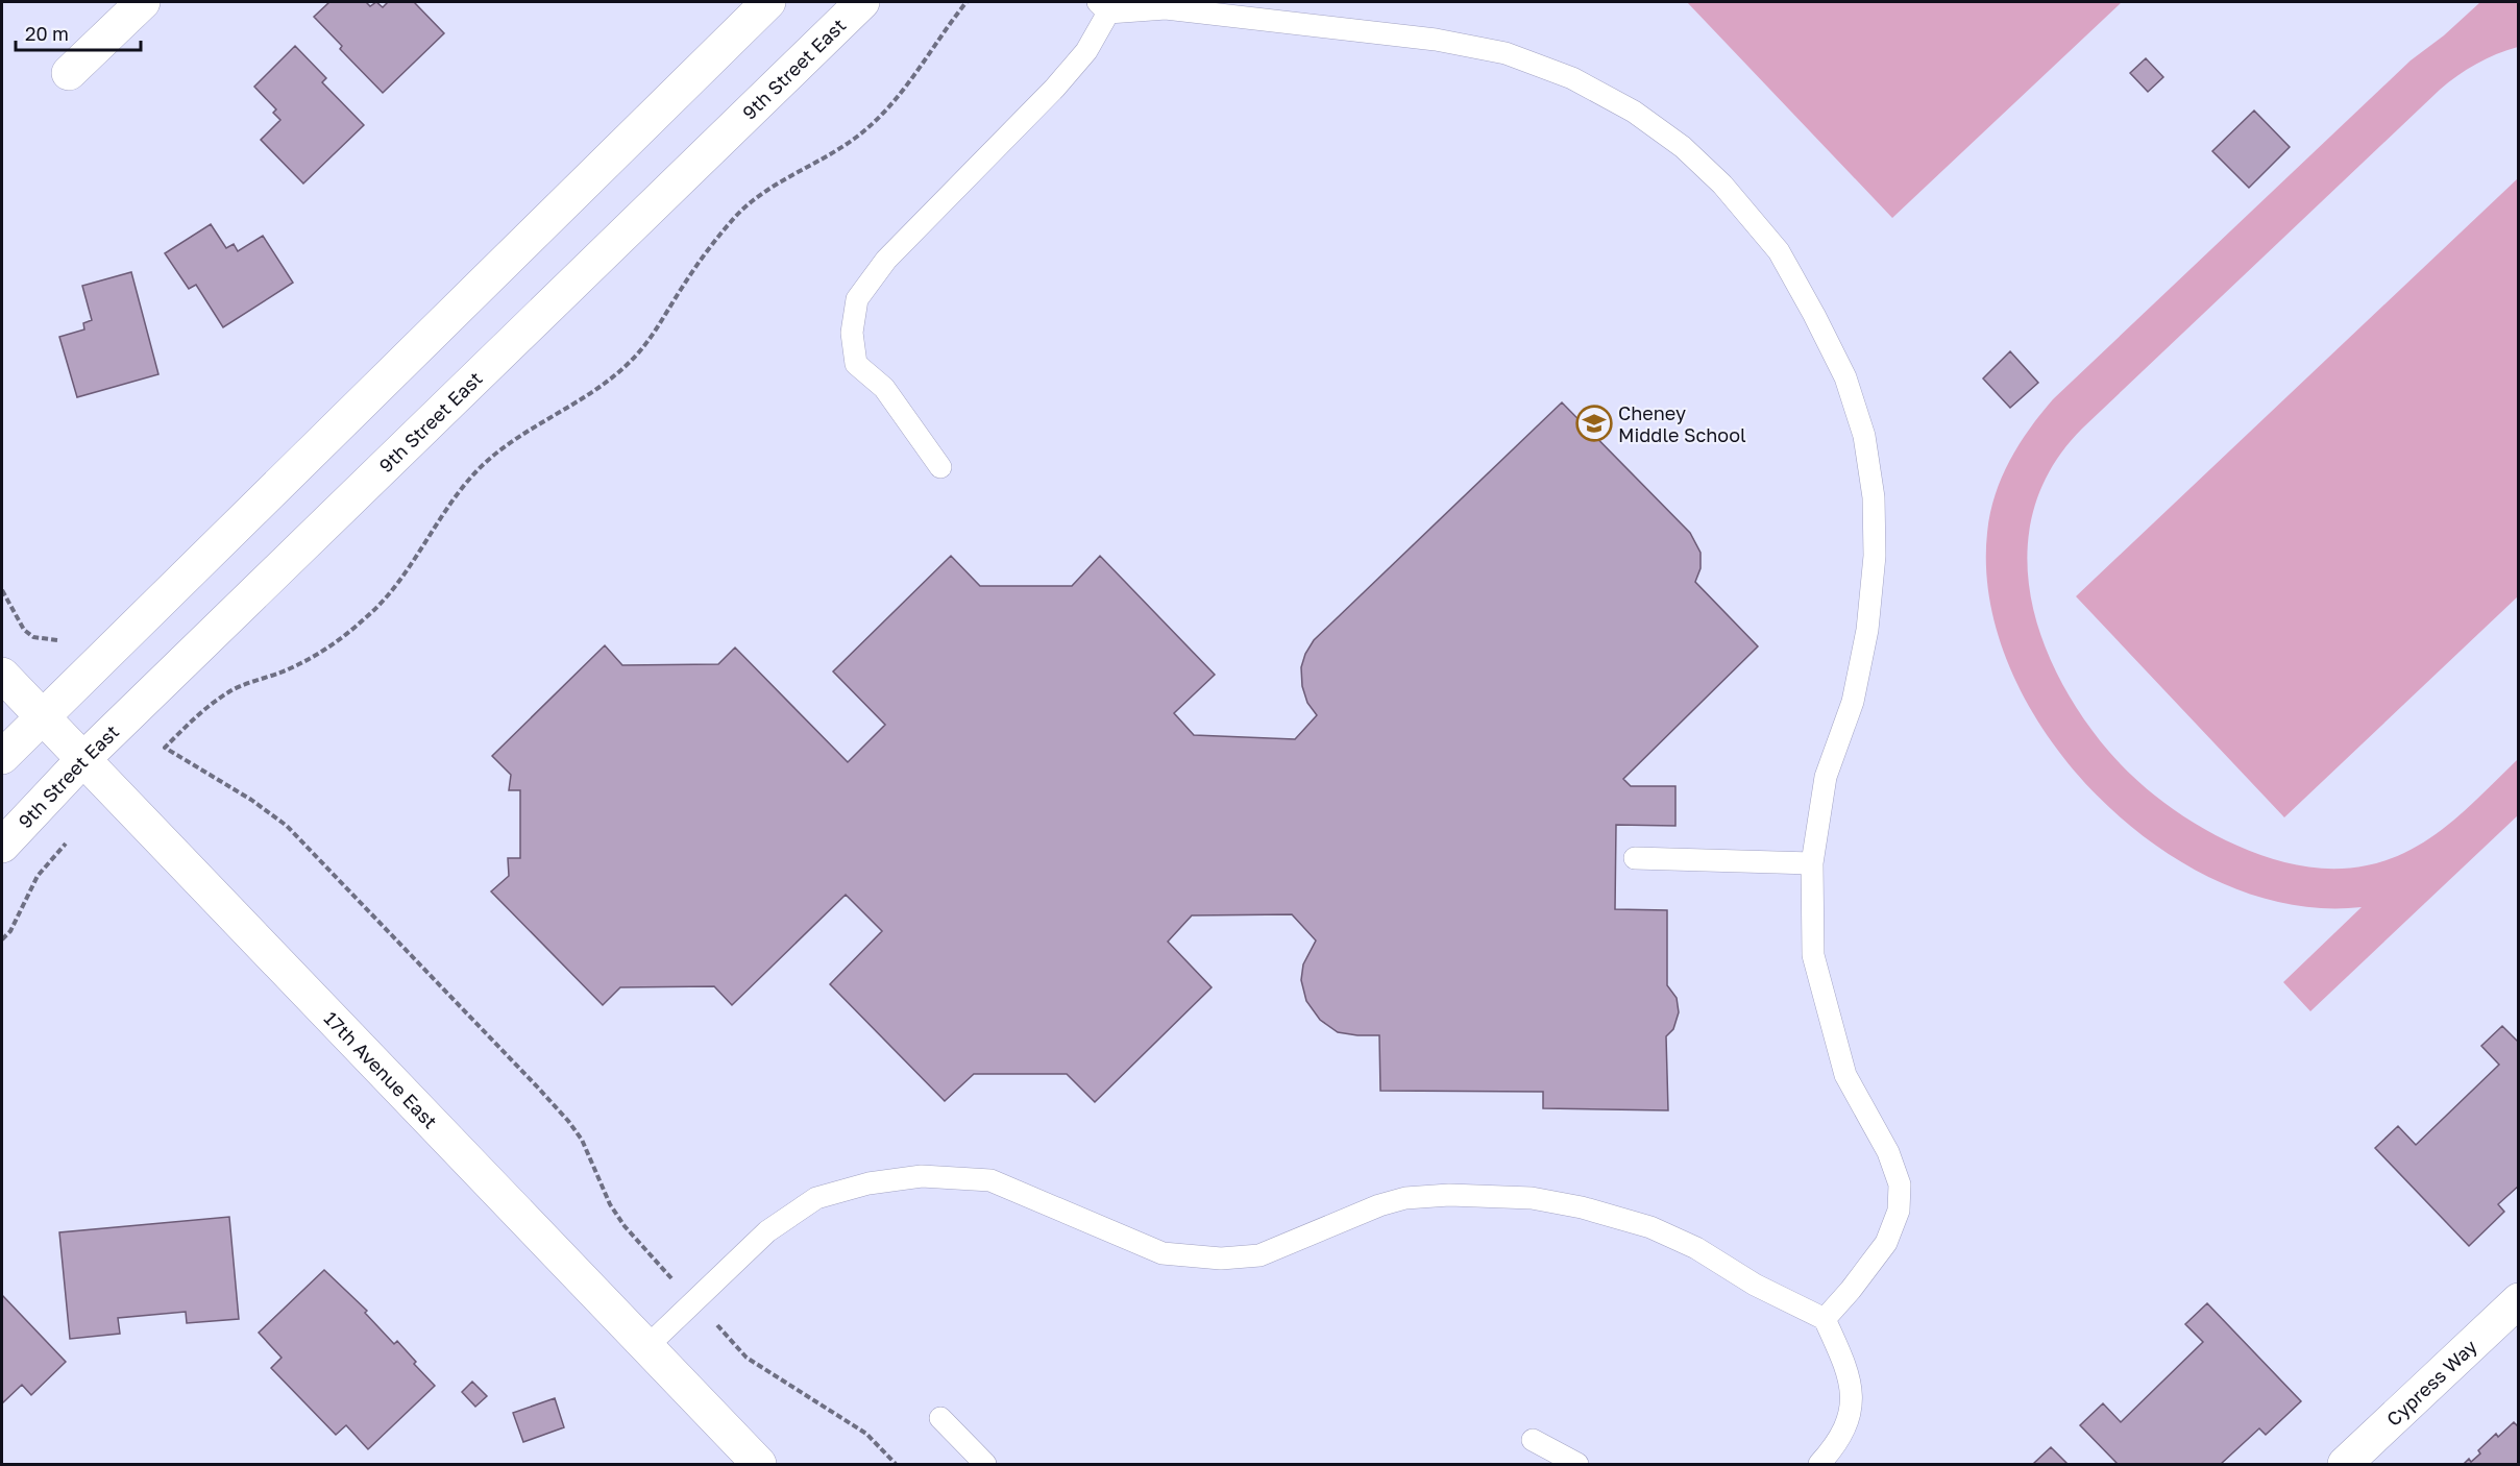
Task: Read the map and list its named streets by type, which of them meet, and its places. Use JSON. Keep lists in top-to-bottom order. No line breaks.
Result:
{"streets":{"main road":["9th Street East","17th Avenue East","Cypress Way"]},"crossings":[["9th Street East","17th Avenue East"]],"places":{"school or university":["Cheney Middle School"]},"scale_bar":"20 m"}
